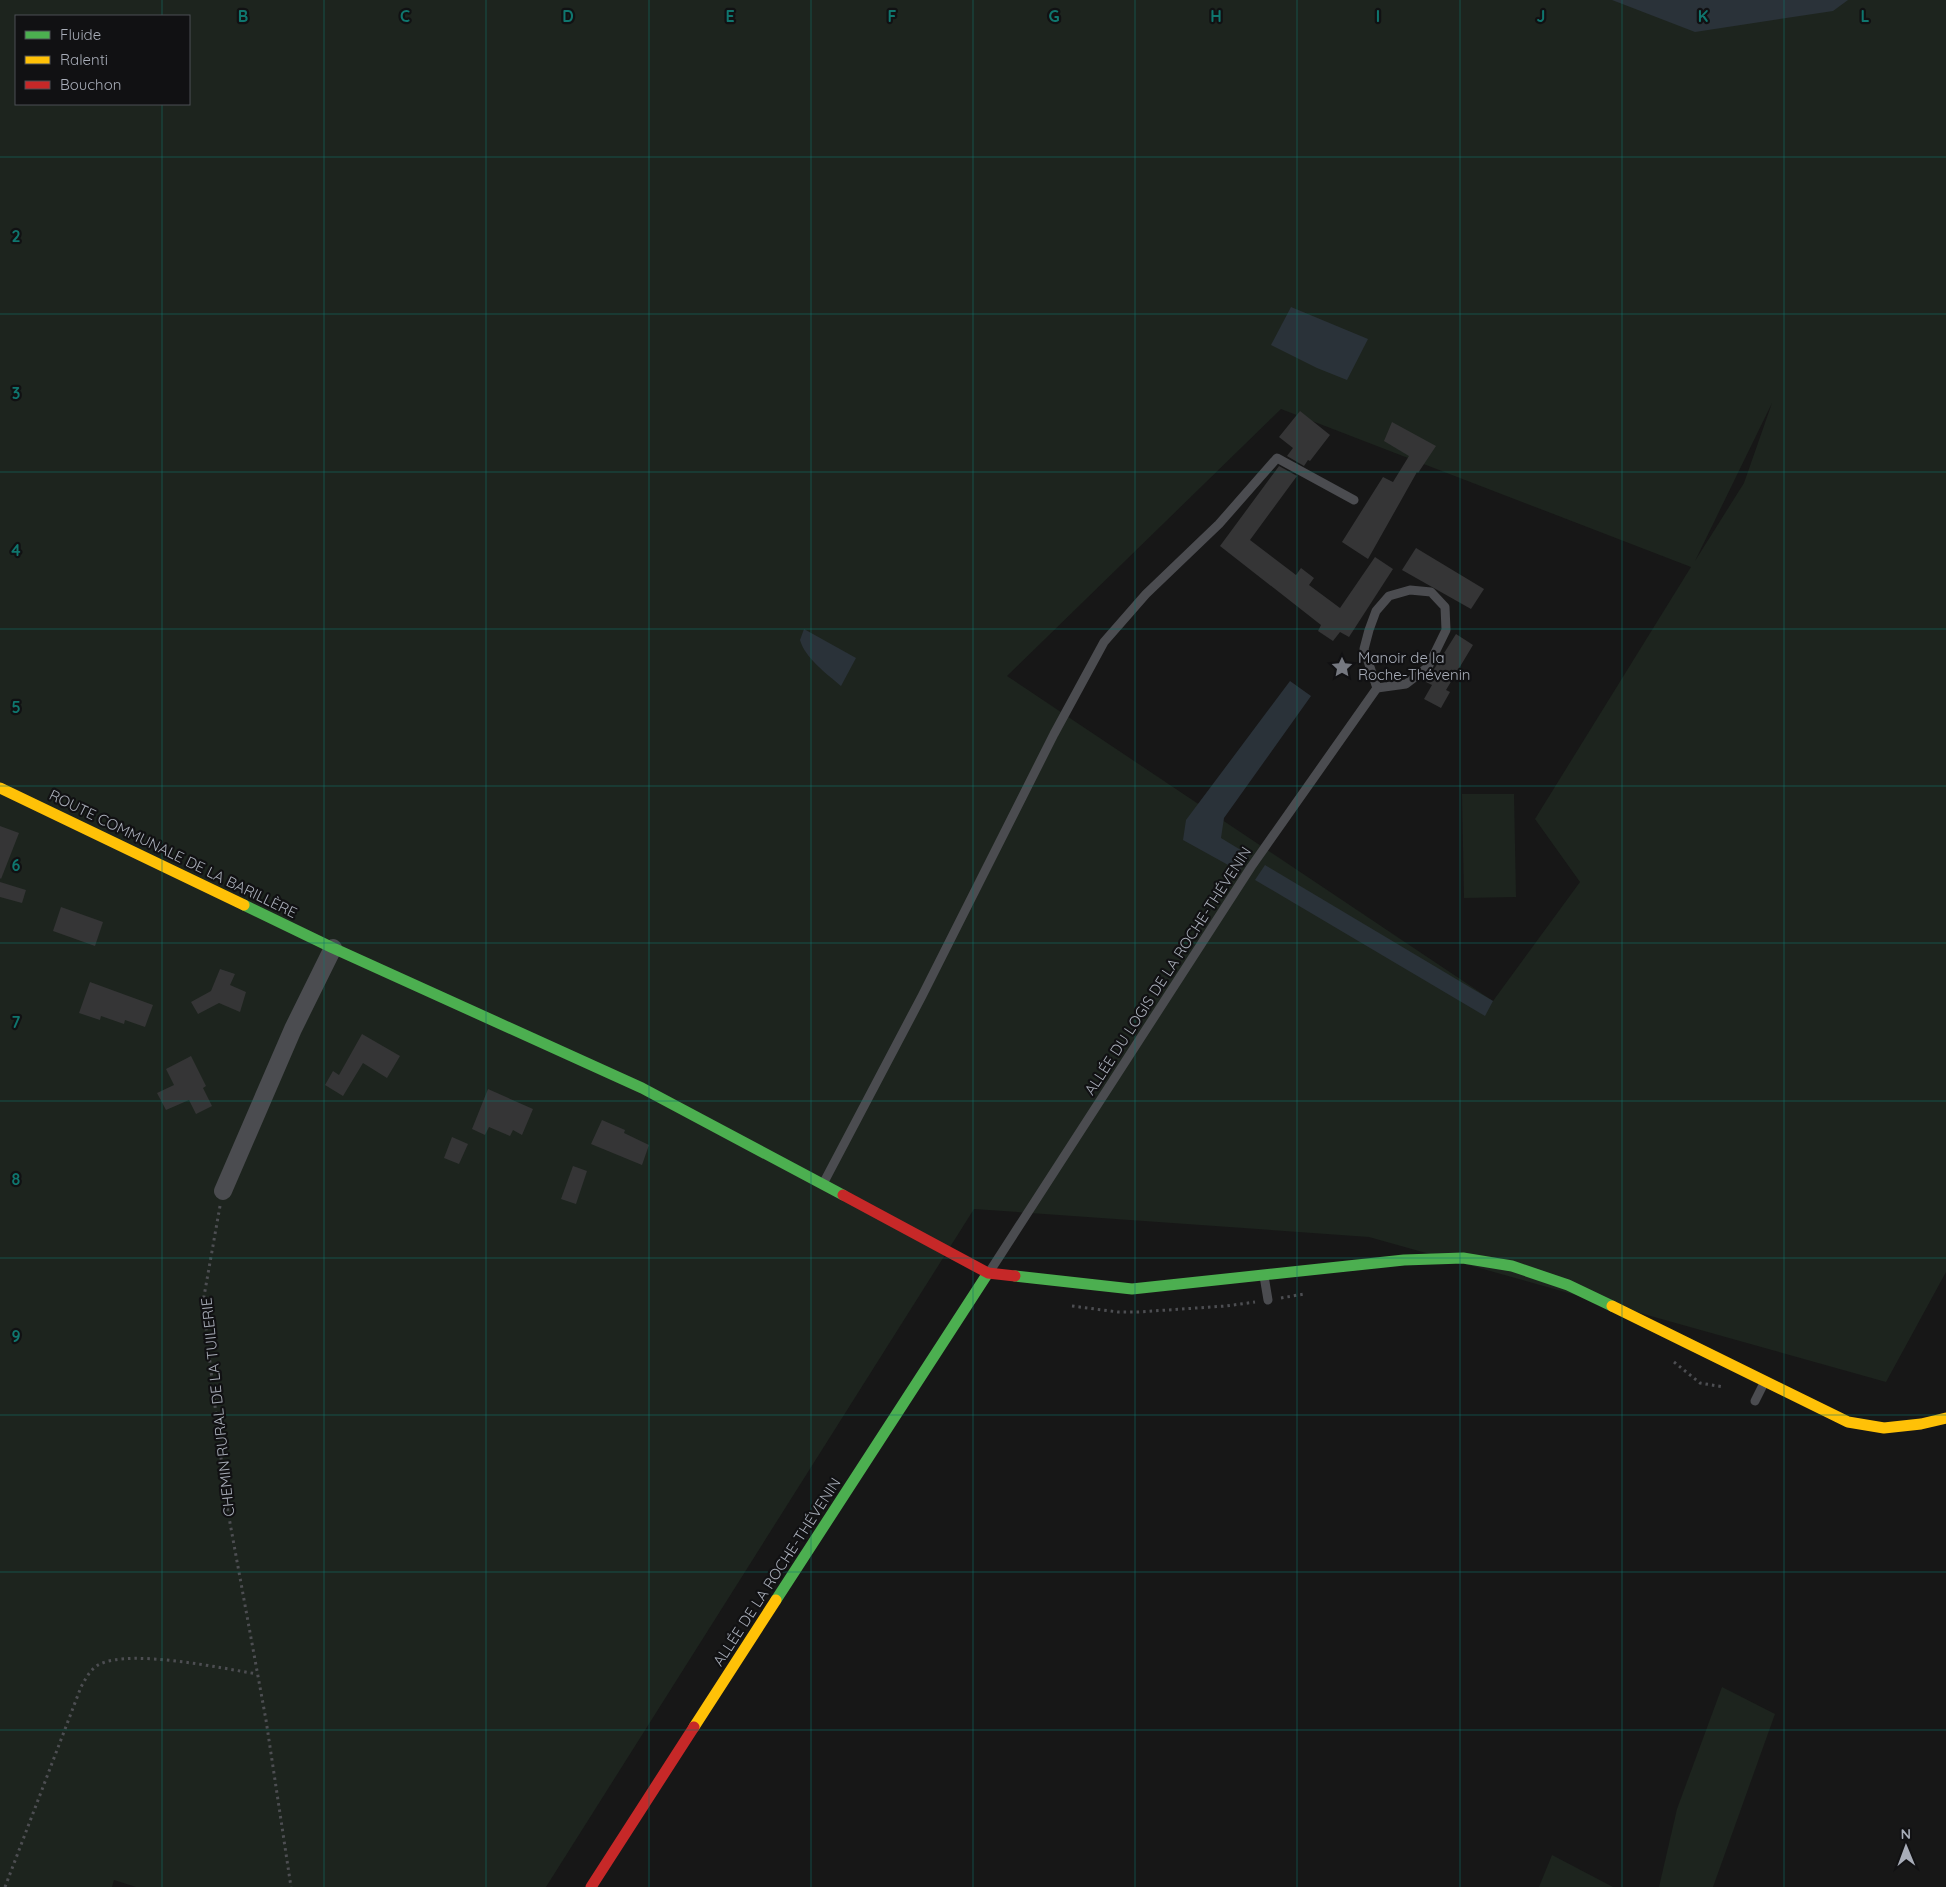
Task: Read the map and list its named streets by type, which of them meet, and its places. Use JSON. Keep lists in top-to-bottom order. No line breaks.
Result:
{"streets":{"street":["ROUTE COMMUNALE DE LA BARILLÈRE","ALLÉE DE LA ROCHE-THÉVENIN"],"lane":["ALLÉE DU LOGIS DE LA ROCHE-THÉVENIN"],"path":["CHEMIN RURAL DE LA TUILERIE"]},"crossings":[["ROUTE COMMUNALE DE LA BARILLÈRE","ALLÉE DU LOGIS DE LA ROCHE-THÉVENIN"],["ROUTE COMMUNALE DE LA BARILLÈRE","ALLÉE DE LA ROCHE-THÉVENIN"],["ALLÉE DU LOGIS DE LA ROCHE-THÉVENIN","ALLÉE DE LA ROCHE-THÉVENIN"]],"places":{"place":["Manoir de la Roche-Thévenin"]},"legend":["Fluide","Ralenti","Bouchon"],"north":"top","grid":{"columns":["B","C","D","E","F","G","H","I","J","K","L"],"rows":["2","3","4","5","6","7","8","9"]}}
